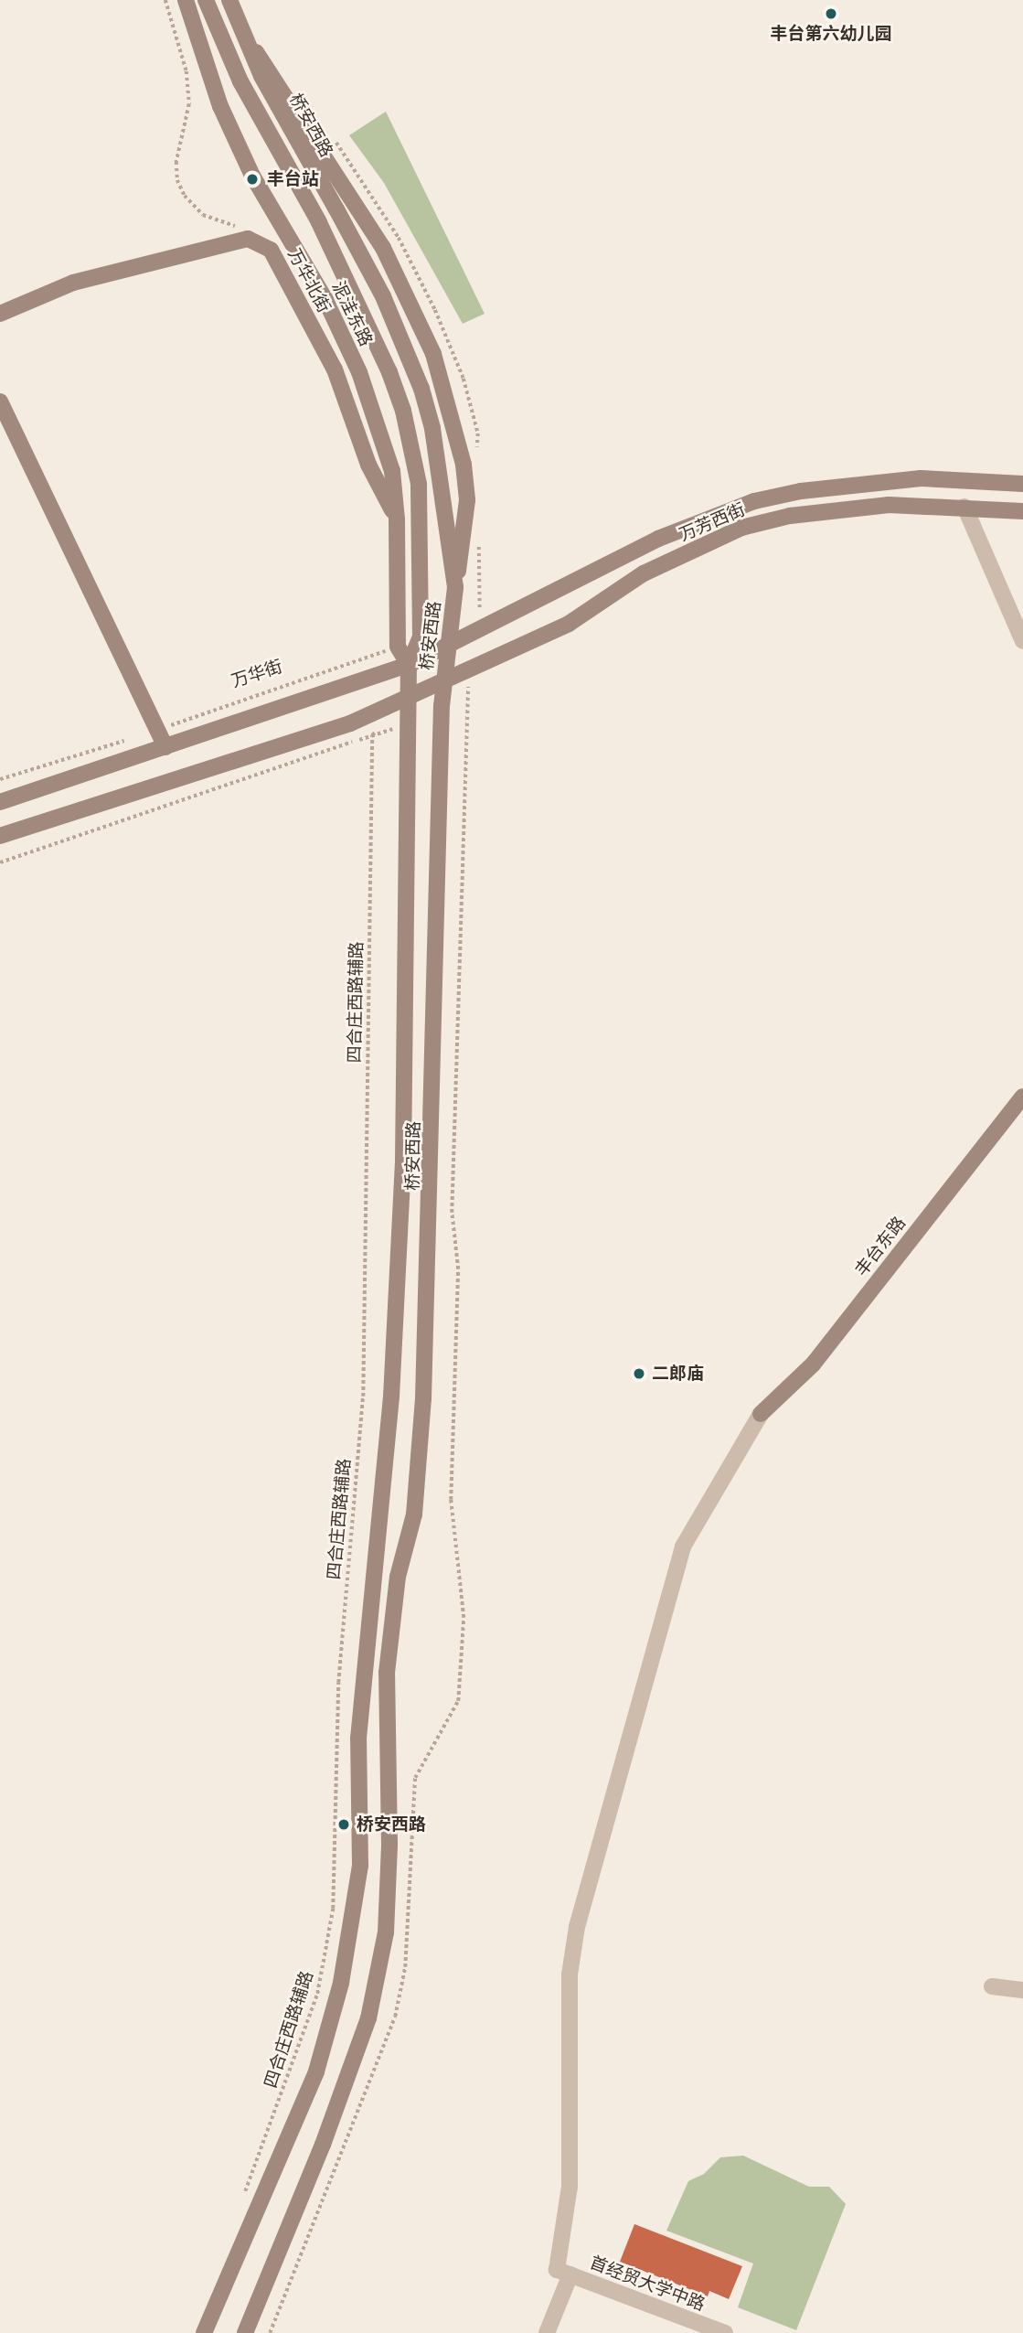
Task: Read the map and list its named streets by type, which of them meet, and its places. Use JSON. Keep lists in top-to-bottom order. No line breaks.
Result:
{"streets":{"main road":["桥安西路","万华北街","泥洼东路","万芳西街","丰台东路"],"street":["首经贸大学中路"],"path":["万华街","四合庄西路辅路"]},"crossings":[["桥安西路","万芳西街"],["万华北街","泥洼东路"],["泥洼东路","万华街"]],"places":["丰台第六幼儿园","丰台站","二郎庙","桥安西路"]}
